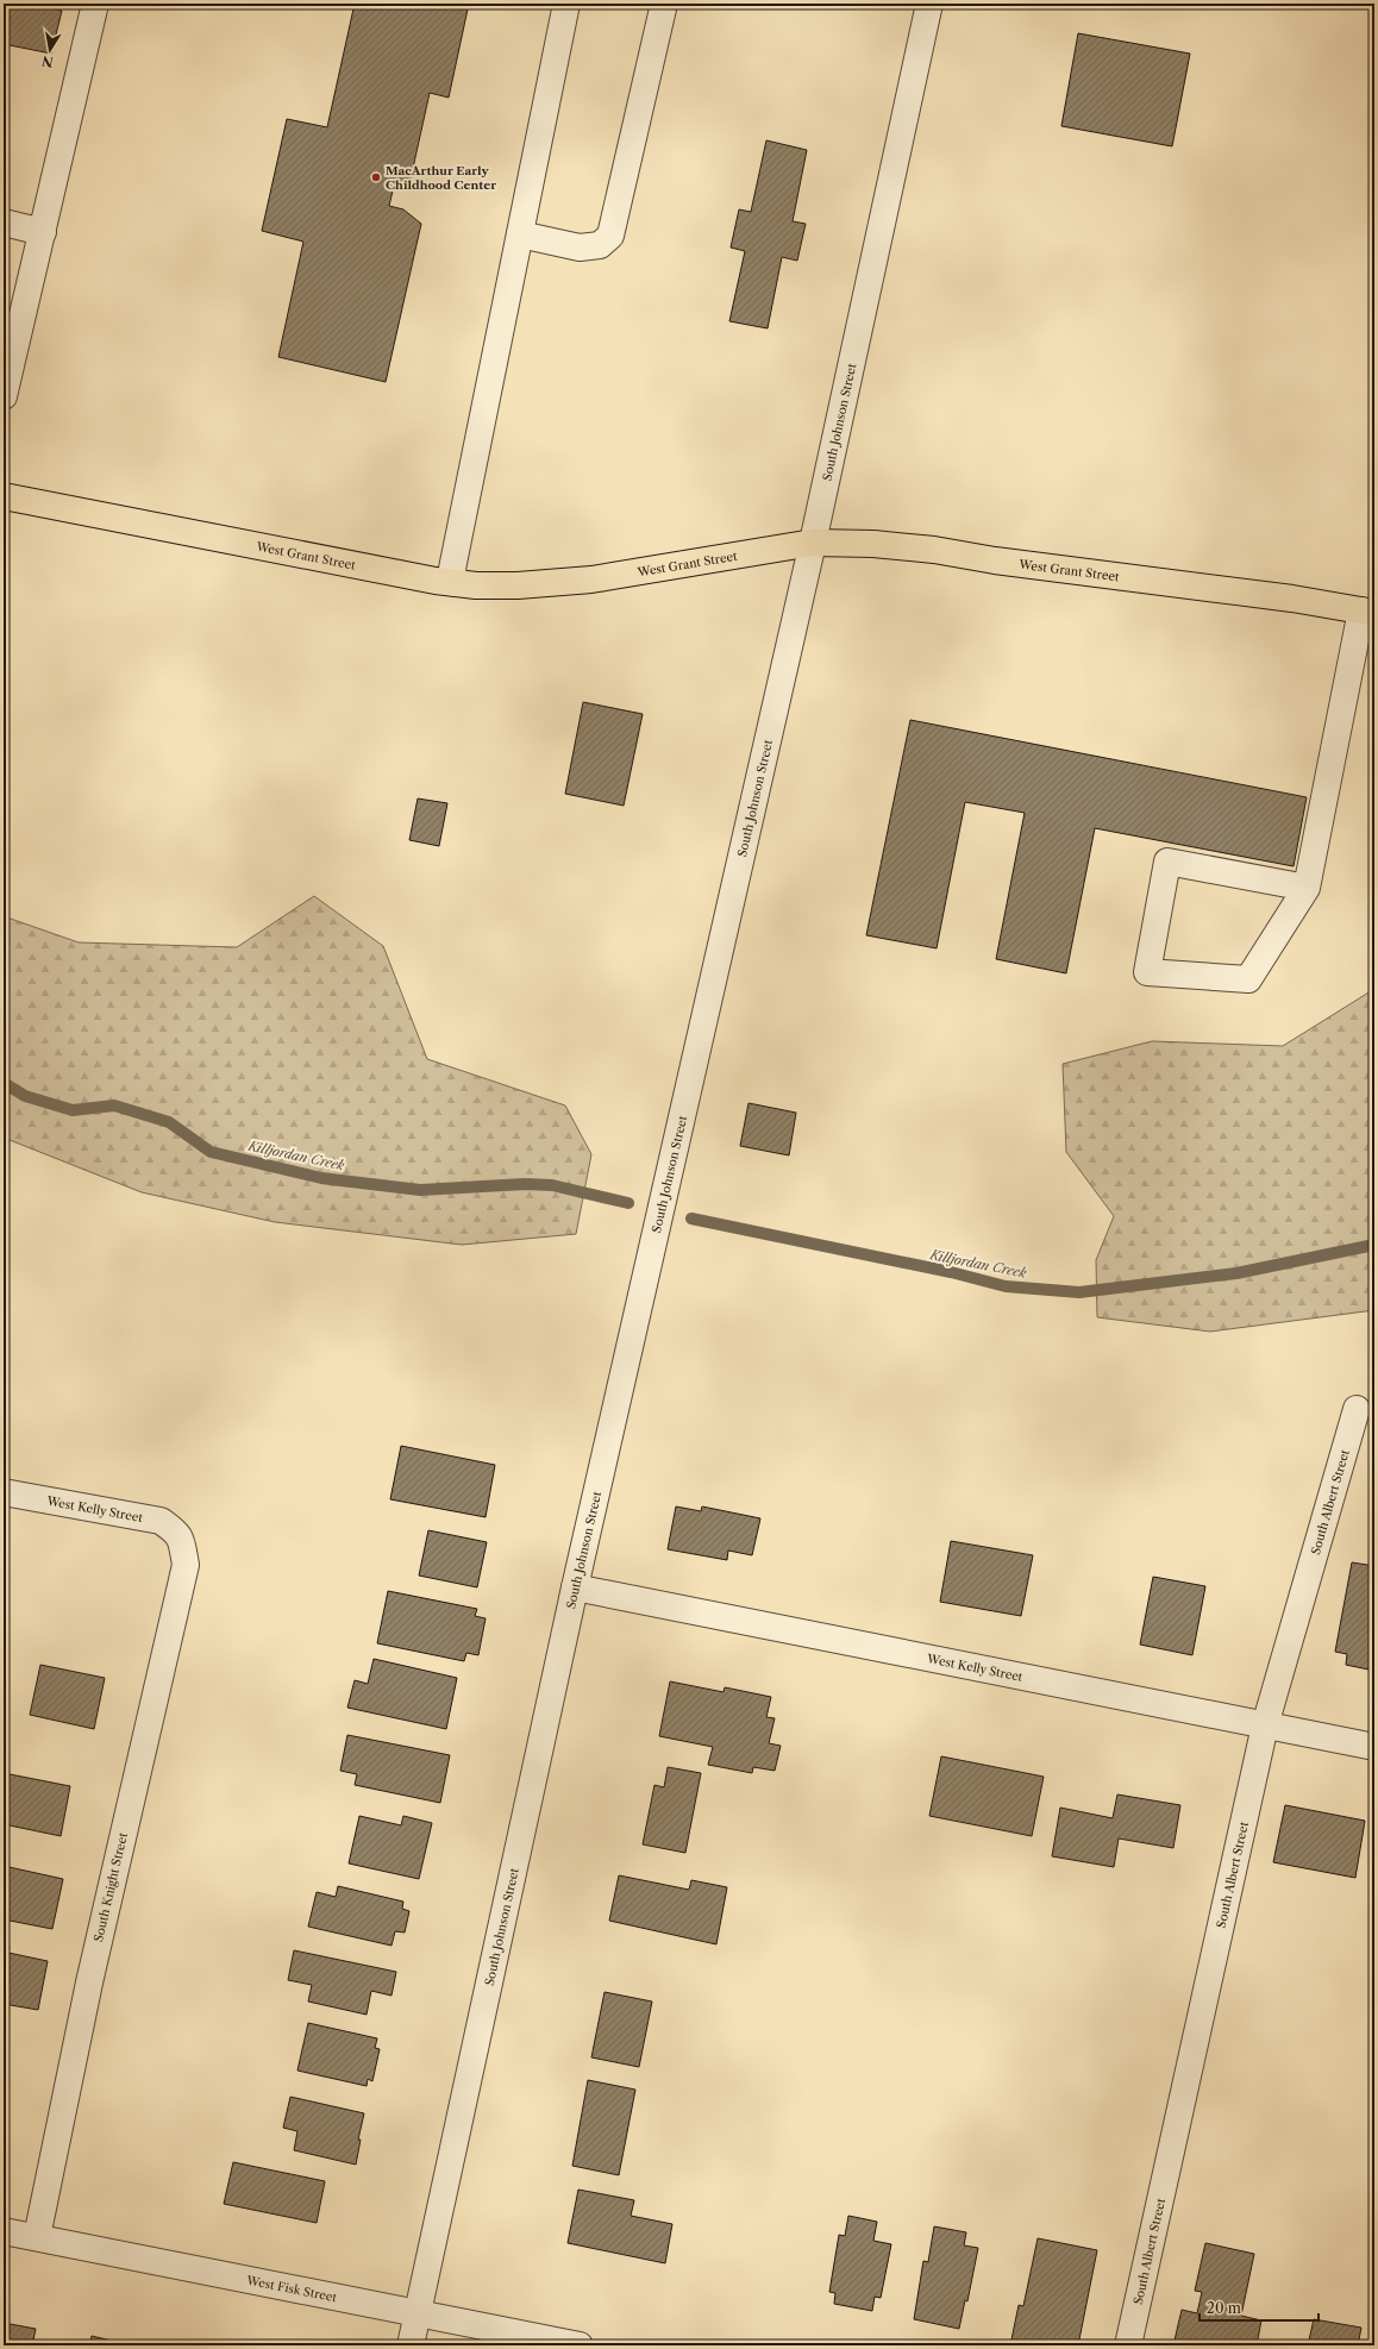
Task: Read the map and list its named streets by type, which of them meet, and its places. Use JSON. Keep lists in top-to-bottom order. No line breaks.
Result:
{"streets":{"main road":["West Grant Street"],"street":["South Johnson Street","South Albert Street","West Kelly Street","South Knight Street","West Fisk Street"]},"crossings":[["South Johnson Street","West Grant Street"],["South Johnson Street","West Kelly Street"],["South Johnson Street","West Fisk Street"],["South Albert Street","West Kelly Street"],["West Kelly Street","South Knight Street"],["South Knight Street","West Fisk Street"]],"water":["Killjordan Creek"],"places":["MacArthur Early Childhood Center"],"scale_bar":"20 m","north":"bottom"}
